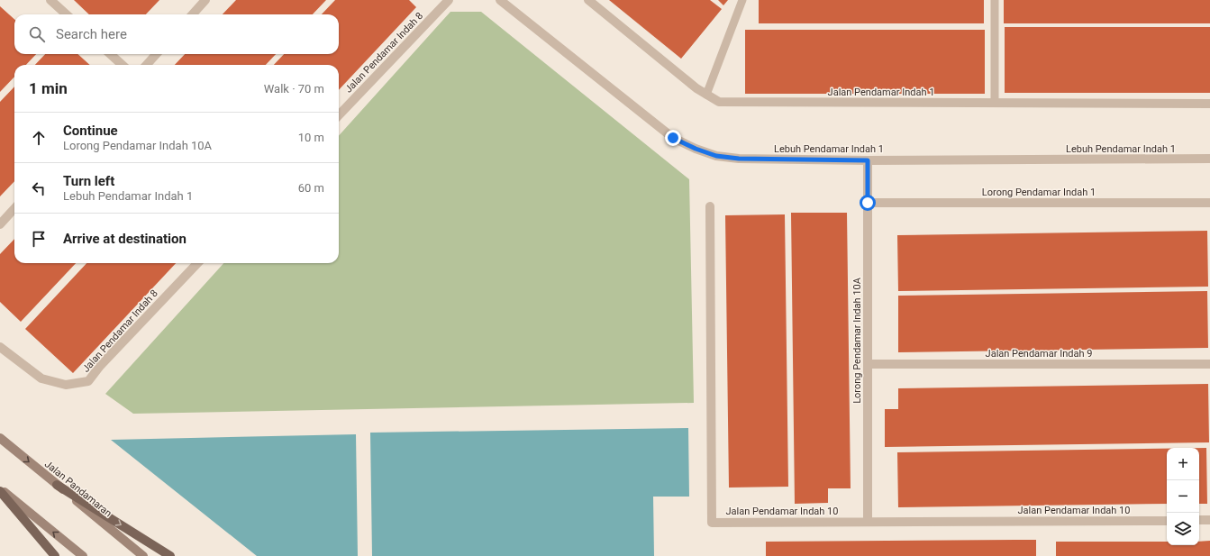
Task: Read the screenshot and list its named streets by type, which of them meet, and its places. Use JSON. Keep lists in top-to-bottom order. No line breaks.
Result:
{"streets":{"main road":["Jalan Pandamaran"],"street":["Jalan Pendamar Indah 8","Jalan Pendamar Indah 1","Lebuh Pendamar Indah 1","Lorong Pendamar Indah 1","Lorong Pendamar Indah 10A","Jalan Pendamar Indah 9","Jalan Pendamar Indah 10"]},"crossings":[["Lebuh Pendamar Indah 1","Lorong Pendamar Indah 10A"],["Lorong Pendamar Indah 1","Lorong Pendamar Indah 10A"],["Lorong Pendamar Indah 10A","Jalan Pendamar Indah 9"],["Lorong Pendamar Indah 10A","Jalan Pendamar Indah 10"]],"page":{"search":"Search here","heading":["1 min","Walk · 70 m"],"list":[["Continue","Lorong Pendamar Indah 10A","10 m"],["Turn left","Lebuh Pendamar Indah 1","60 m"],"Arrive at destination"],"map_buttons":["+","−"]}}
